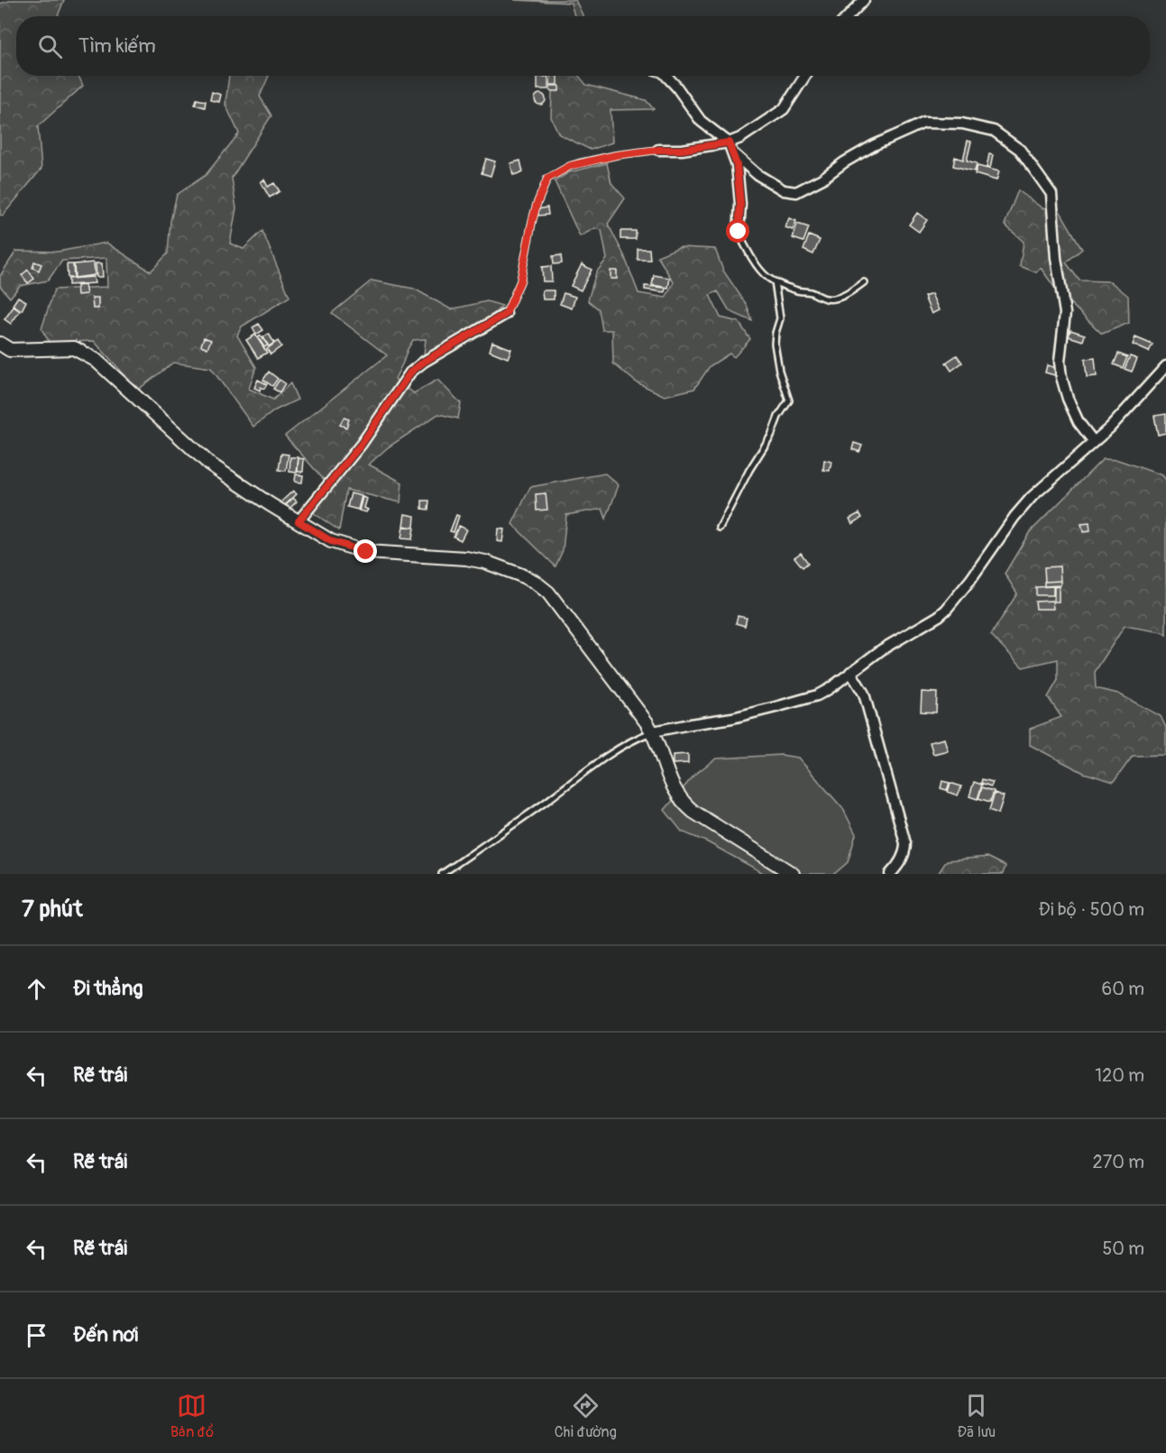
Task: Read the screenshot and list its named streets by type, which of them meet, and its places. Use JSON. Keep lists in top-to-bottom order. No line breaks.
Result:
{"page":{"search":"Tìm kiếm","heading":["7 phút","Đi bộ · 500 m"],"list":[["Đi thẳng","60 m"],["Rẽ trái","120 m"],["Rẽ trái","270 m"],["Rẽ trái","50 m"],"Đến nơi"],"nav":["Bản đồ","Chỉ đường","Đã lưu"]}}
